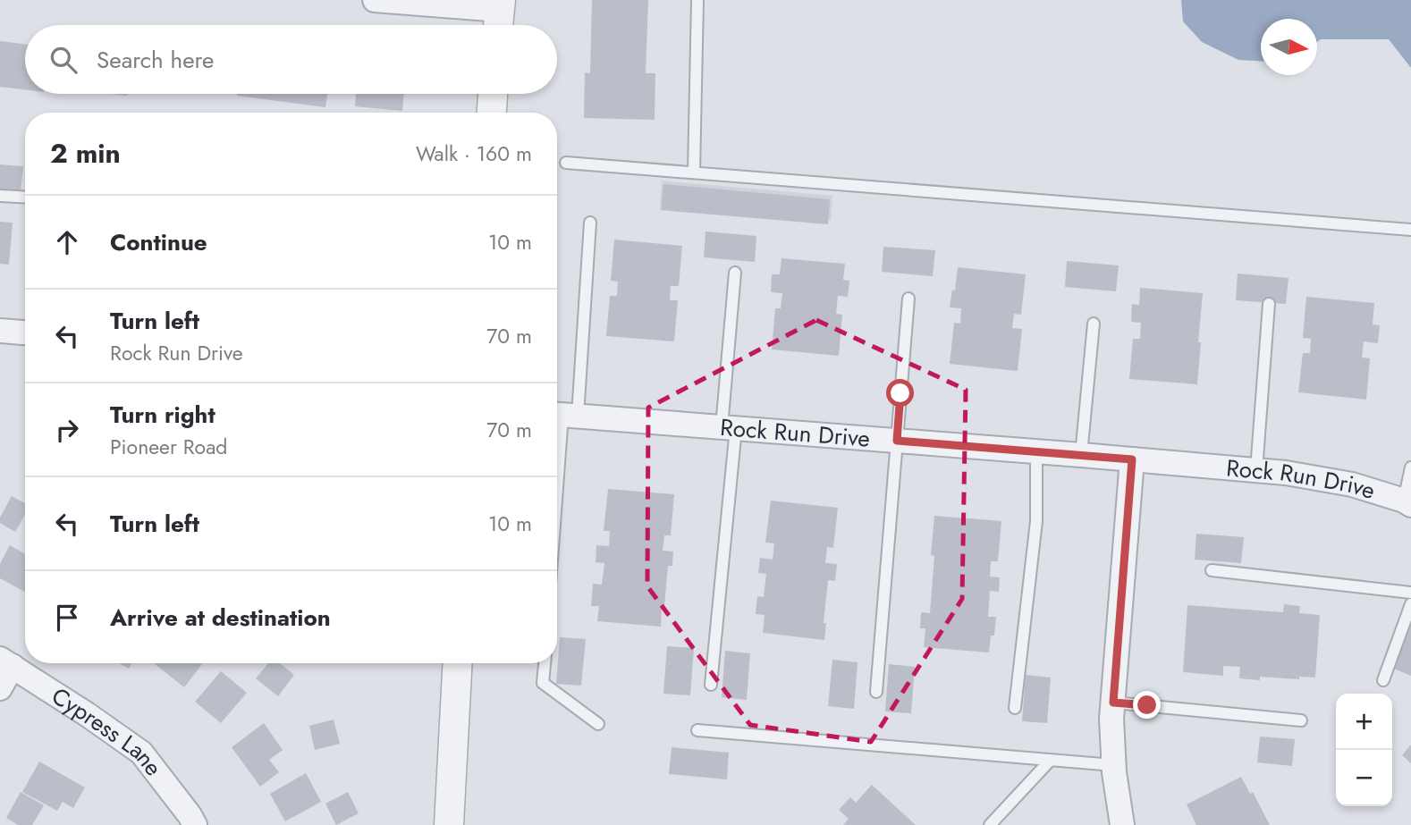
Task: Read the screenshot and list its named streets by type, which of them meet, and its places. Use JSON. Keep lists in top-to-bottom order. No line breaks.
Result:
{"streets":{"street":["Rock Run Drive","Cypress Lane"]},"north":"right","page":{"search":"Search here","heading":["2 min","Walk · 160 m"],"list":[["Continue","10 m"],["Turn left","Rock Run Drive","70 m"],["Turn right","Pioneer Road","70 m"],["Turn left","10 m"],"Arrive at destination"],"map_buttons":["+","−"]}}
